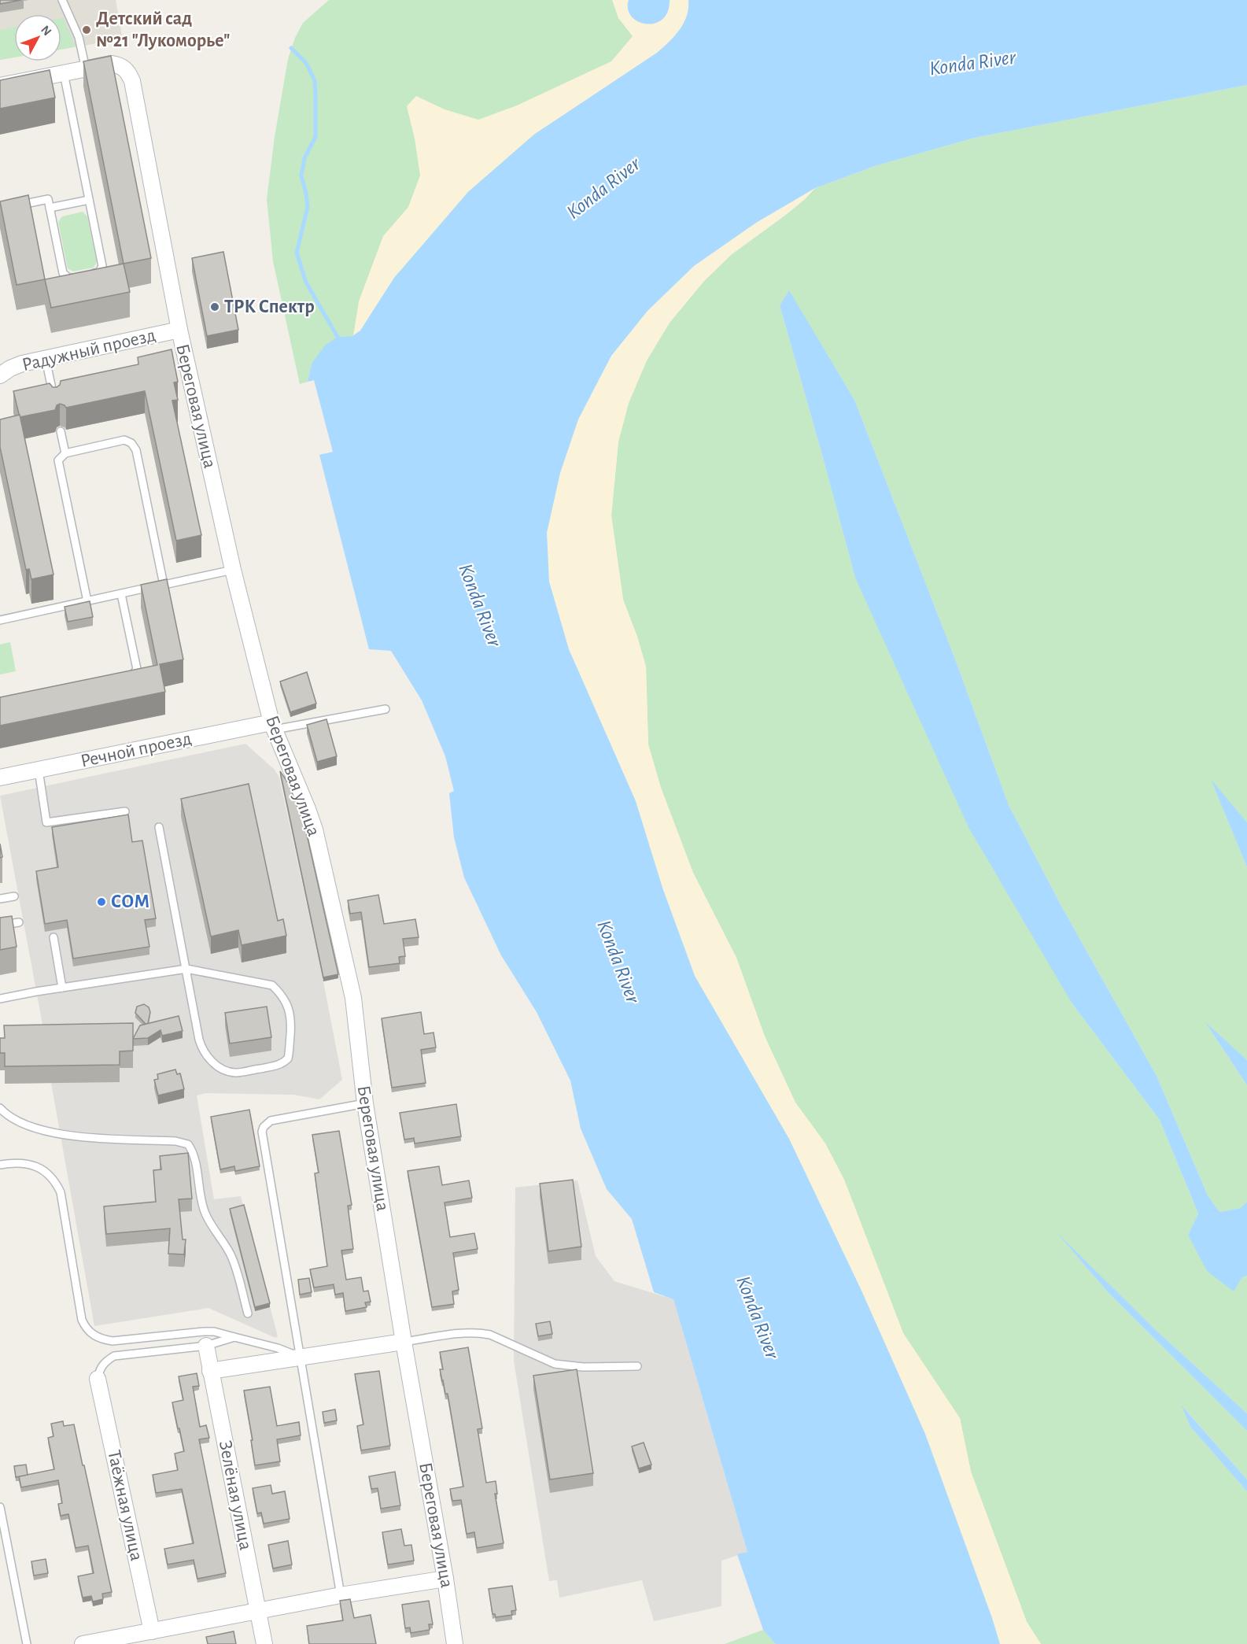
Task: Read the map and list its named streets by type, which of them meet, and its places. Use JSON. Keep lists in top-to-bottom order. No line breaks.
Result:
{"streets":{"street":["Радужный проезд","Береговая улица","Речной проезд","Зелёная улица","Таёжная улица"]},"crossings":[["Радужный проезд","Береговая улица"],["Береговая улица","Речной проезд"]],"water":["Konda River"],"places":["Детский сад №21 \"Лукоморье\"","ТРК Спектр","СОМ"],"north":"top right"}
